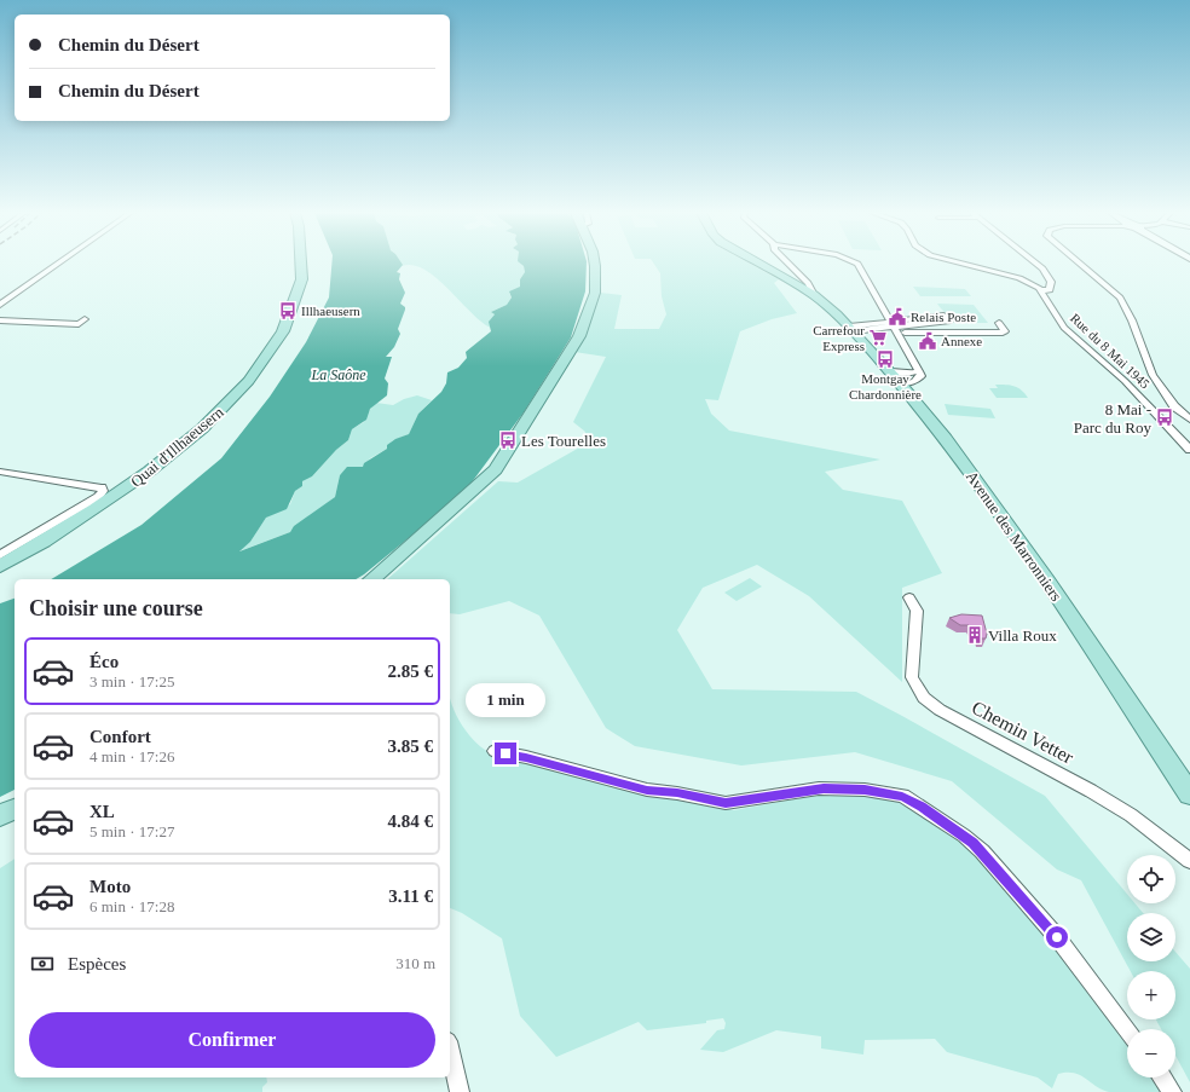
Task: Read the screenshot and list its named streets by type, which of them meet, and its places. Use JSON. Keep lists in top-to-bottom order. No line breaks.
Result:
{"streets":{"main road":["Quai d'Illhaeusern","Avenue des Marronniers"],"street":["Rue du 8 Mai 1945","Chemin Vetter"]},"water":["La Saône"],"places":{"bus stop":["Illhaeusern","Montgay Chardonnière","8 Mai - Parc du Roy","Les Tourelles"],"public building":["Relais Poste","Annexe"],"supermarket":["Carrefour Express"],"building":["Villa Roux"]},"page":{"banner":["Chemin du Désert","Chemin du Désert"],"heading":"Choisir une course","list":[{"name":"Éco","note":"3 min · 17:25","value":"2.85 €"},{"name":"Confort","note":"4 min · 17:26","value":"3.85 €"},{"name":"XL","note":"5 min · 17:27","value":"4.84 €"},{"name":"Moto","note":"6 min · 17:28","value":"3.11 €"}],"bubble":"1 min","map_buttons":["+","−"],"pay":["Espèces","310 m"],"buttons":"Confirmer"}}
